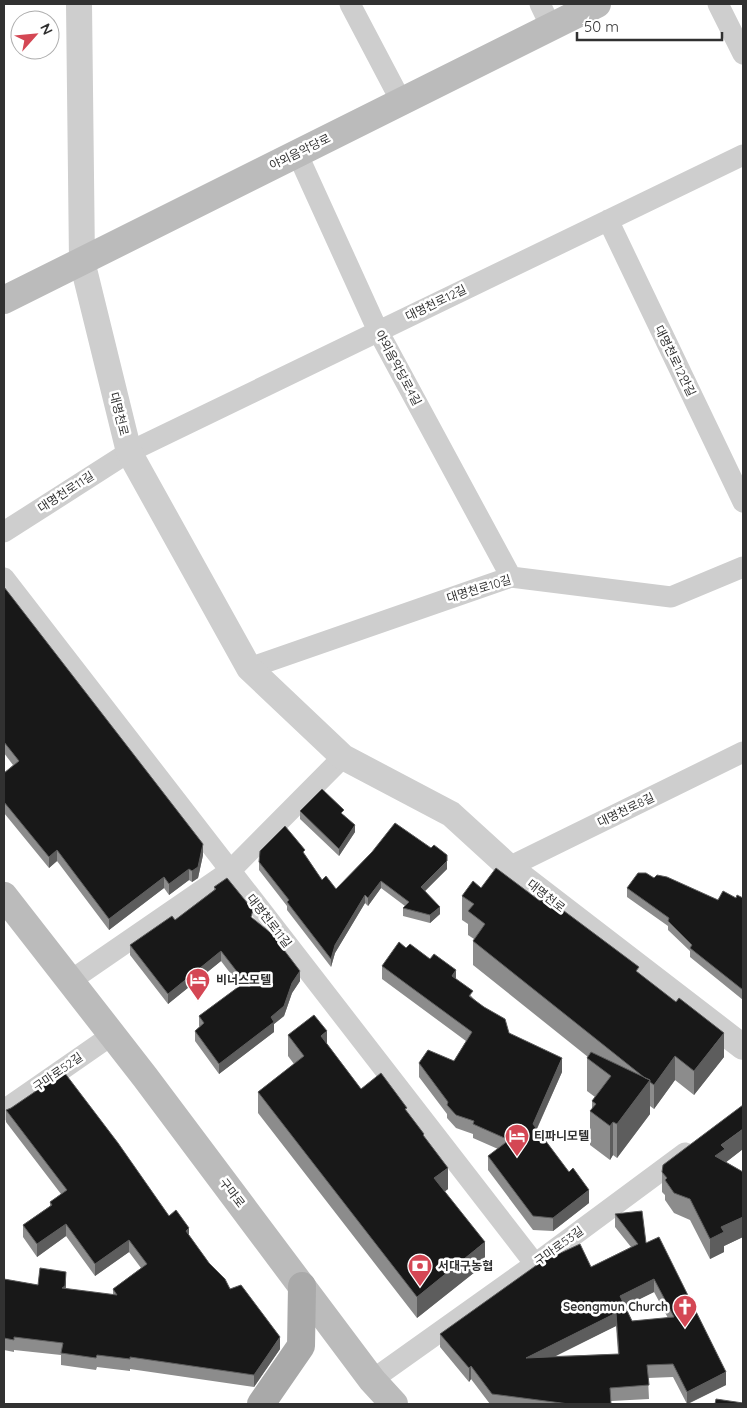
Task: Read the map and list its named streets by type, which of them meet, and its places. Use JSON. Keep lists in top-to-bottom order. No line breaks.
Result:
{"streets":{"main road":["야외음악당로","구마로"],"street":["대명천로12길","대명천로12안길","야외음악당로4길","대명천로","대명천로11길","대명천로10길","대명천로8길","구마로52길","구마로53길"]},"crossings":[["야외음악당로","야외음악당로4길"],["야외음악당로","대명천로"],["대명천로12길","대명천로12안길"],["대명천로12길","야외음악당로4길"],["대명천로12길","대명천로"],["대명천로12길","대명천로11길"],["야외음악당로4길","대명천로10길"],["대명천로","대명천로11길"],["대명천로","대명천로10길"],["대명천로","대명천로8길"],["대명천로11길","구마로53길"],["구마로52길","구마로"],["구마로","구마로53길"]],"places":{"hotel":["비너스모텔","티파니모텔"],"bank":["서대구농협"],"church":["Seongmun Church"]},"scale_bar":"50 m","north":"top right"}
